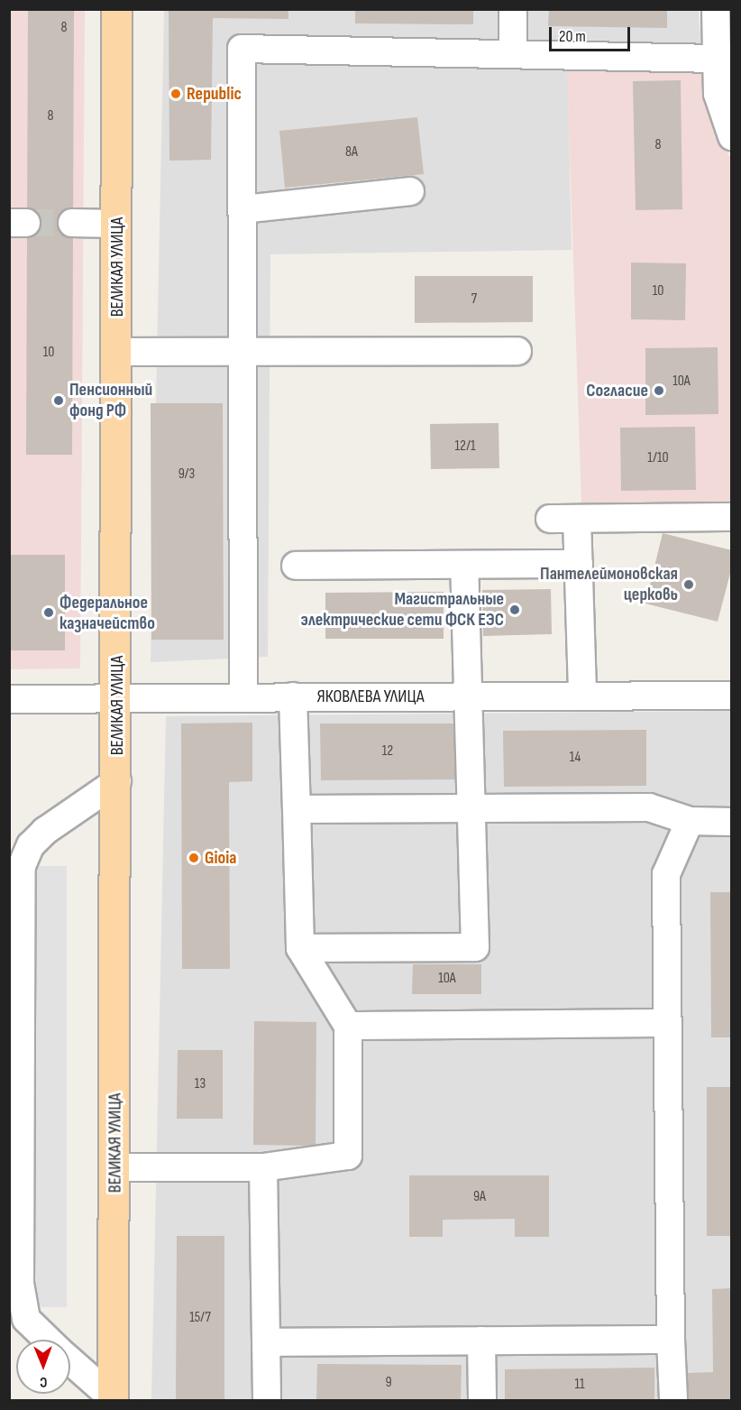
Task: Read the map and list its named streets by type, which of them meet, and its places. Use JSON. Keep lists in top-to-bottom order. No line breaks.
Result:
{"streets":{"main road":["ВЕЛИКАЯ УЛИЦА"],"street":["ЯКОВЛЕВА УЛИЦА"]},"crossings":[["ВЕЛИКАЯ УЛИЦА","ЯКОВЛЕВА УЛИЦА"]],"places":["Republic","Согласие","Пенсионный фонд РФ","Пантелеймоновская церковь","Магистральные электрические сети ФСК ЕЭС","Федеральное казначейство","Gioia"],"house_numbers":["8","8","8","8А","10","7","10","10А","12/1","1/10","9/3","12","14","10А","13","9А","15/7","9","11"],"scale_bar":"20 m","north":"bottom"}
